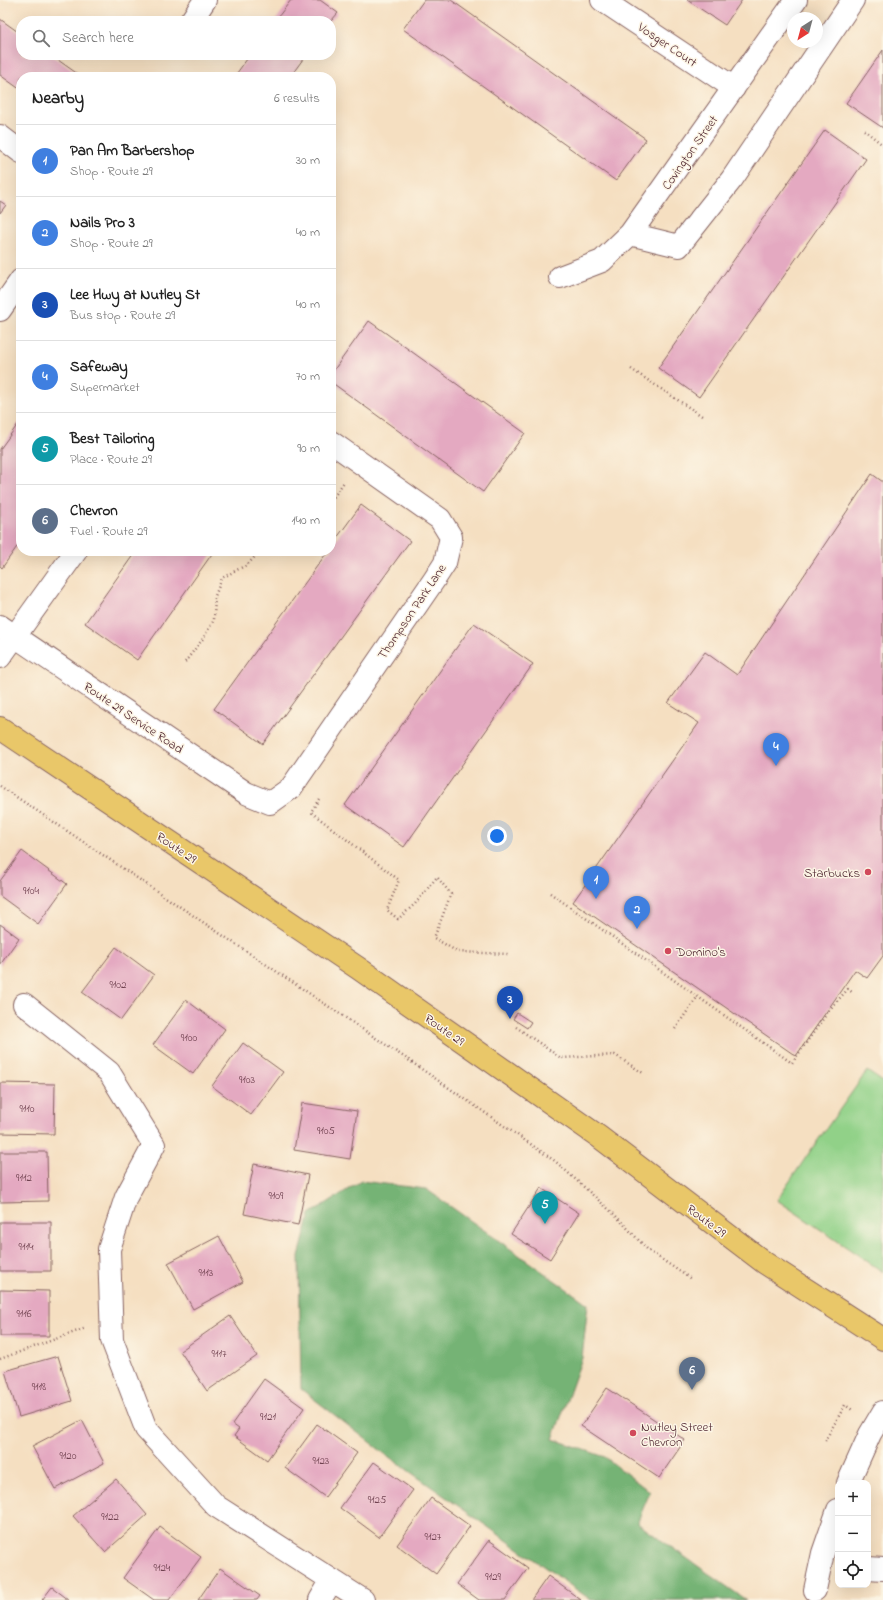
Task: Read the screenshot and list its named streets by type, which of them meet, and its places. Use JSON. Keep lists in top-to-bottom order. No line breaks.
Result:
{"streets":{"main road":["Route 29"],"street":["Vosger Court","Covington Street","Thompson Park Lane","Route 29 Service Road"]},"crossings":[["Vosger Court","Covington Street"],["Thompson Park Lane","Route 29 Service Road"]],"places":["Starbucks","Domino's","Nutley Street Chevron"],"house_numbers":["9104","9102","9100","9103","9110","9105","9112","9109","9114","9113","9116","9117","9118","9121","9120","9123","9125","9122","9127","9124","9129"],"north":"bottom left","page":{"search":"Search here","heading":["Nearby","6 results"],"list":[{"mark":"1","name":"Pan Am Barbershop","note":"Shop · Route 29","value":"30 m"},{"mark":"2","name":"Nails Pro 3","note":"Shop · Route 29","value":"40 m"},{"mark":"3","name":"Lee Hwy at Nutley St","note":"Bus stop · Route 29","value":"40 m"},{"mark":"4","name":"Safeway","note":"Supermarket","value":"70 m"},{"mark":"5","name":"Best Tailoring","note":"Place · Route 29","value":"90 m"},{"mark":"6","name":"Chevron","note":"Fuel · Route 29","value":"140 m"}],"pins":["4","1","2","3","5","6"],"map_buttons":["+","−"]}}
